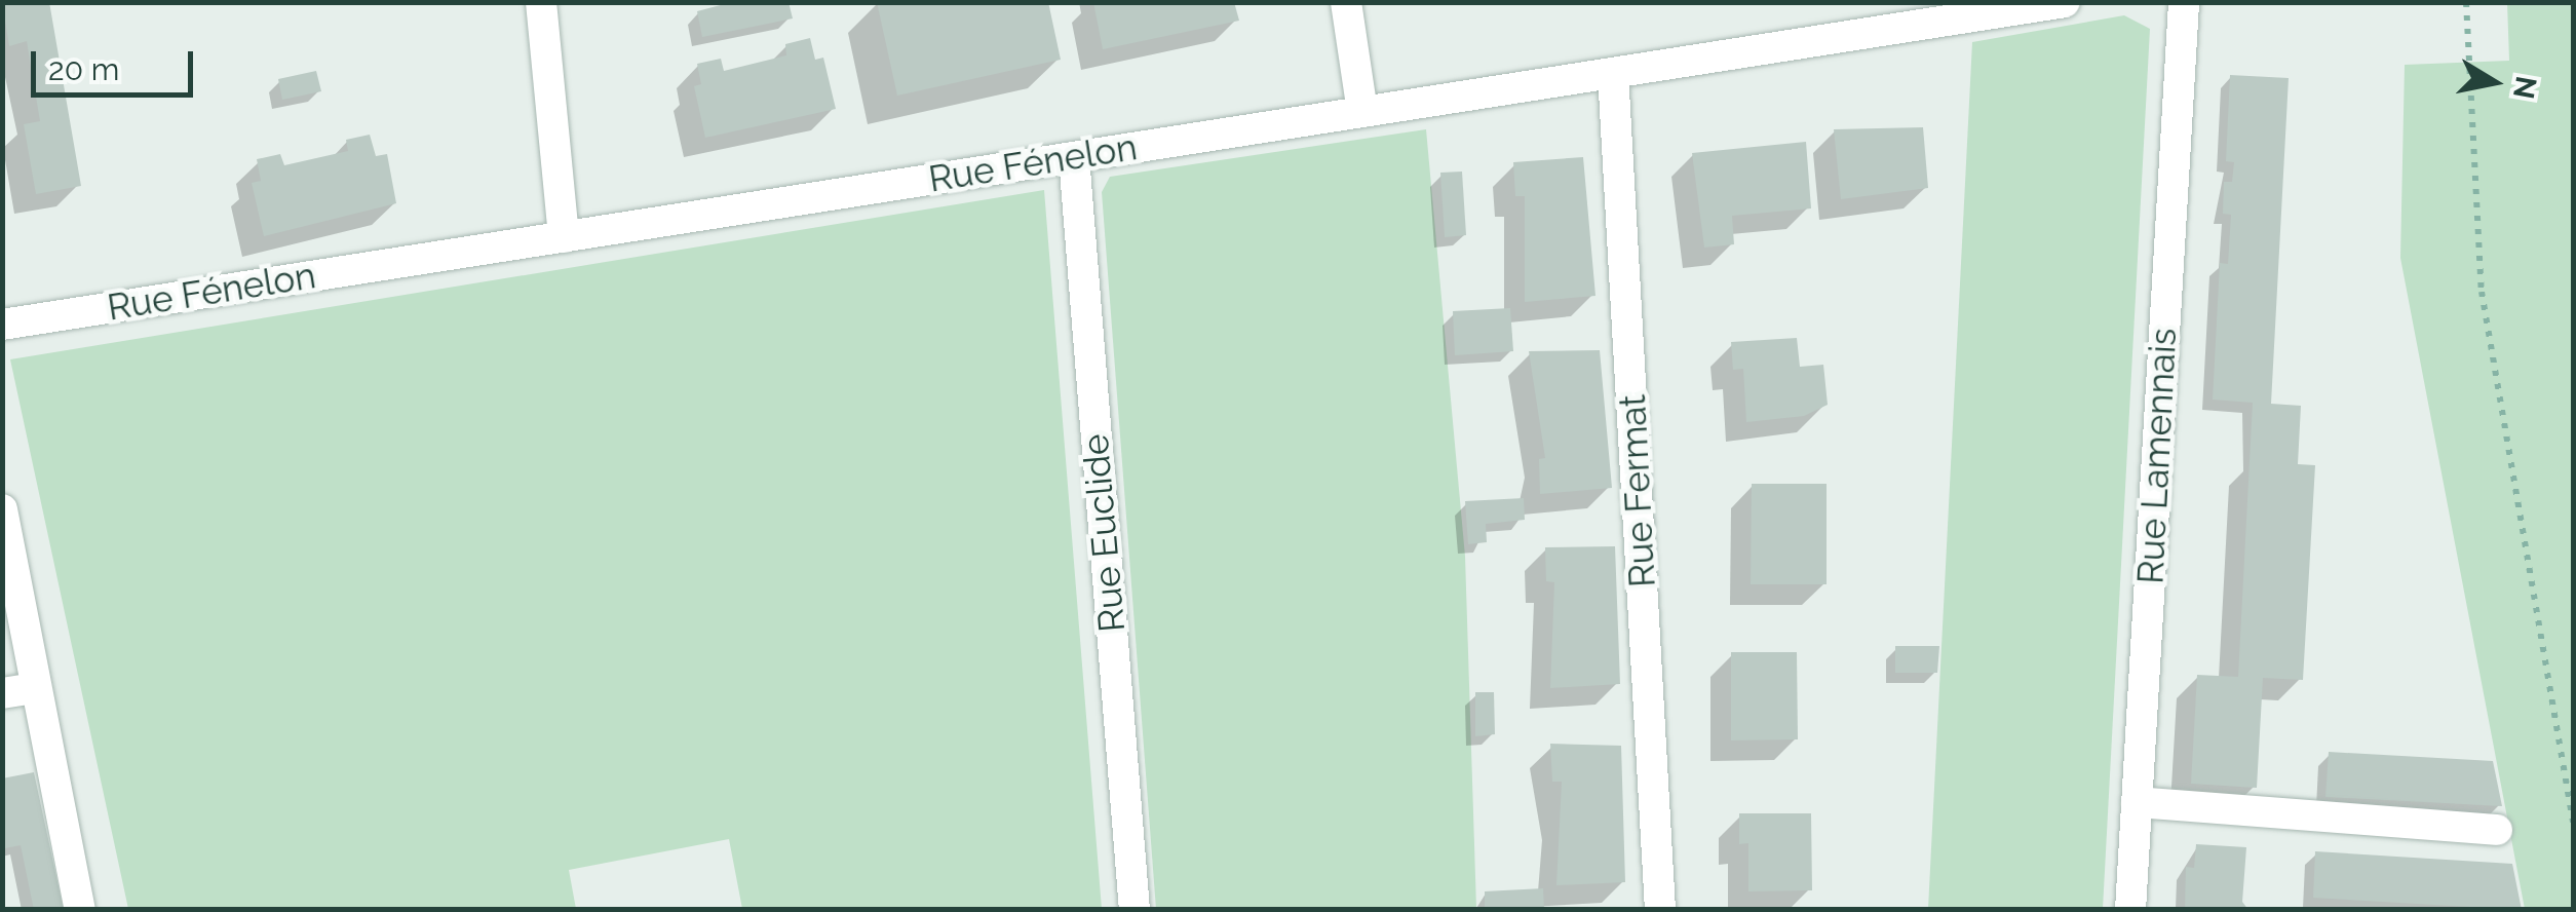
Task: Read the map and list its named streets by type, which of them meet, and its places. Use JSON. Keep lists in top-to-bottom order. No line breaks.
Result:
{"streets":{"street":["Rue Fénelon","Rue Lamennais","Rue Fermat","Rue Euclide"]},"crossings":[["Rue Fénelon","Rue Fermat"],["Rue Fénelon","Rue Euclide"]],"scale_bar":"20 m","north":"right"}
